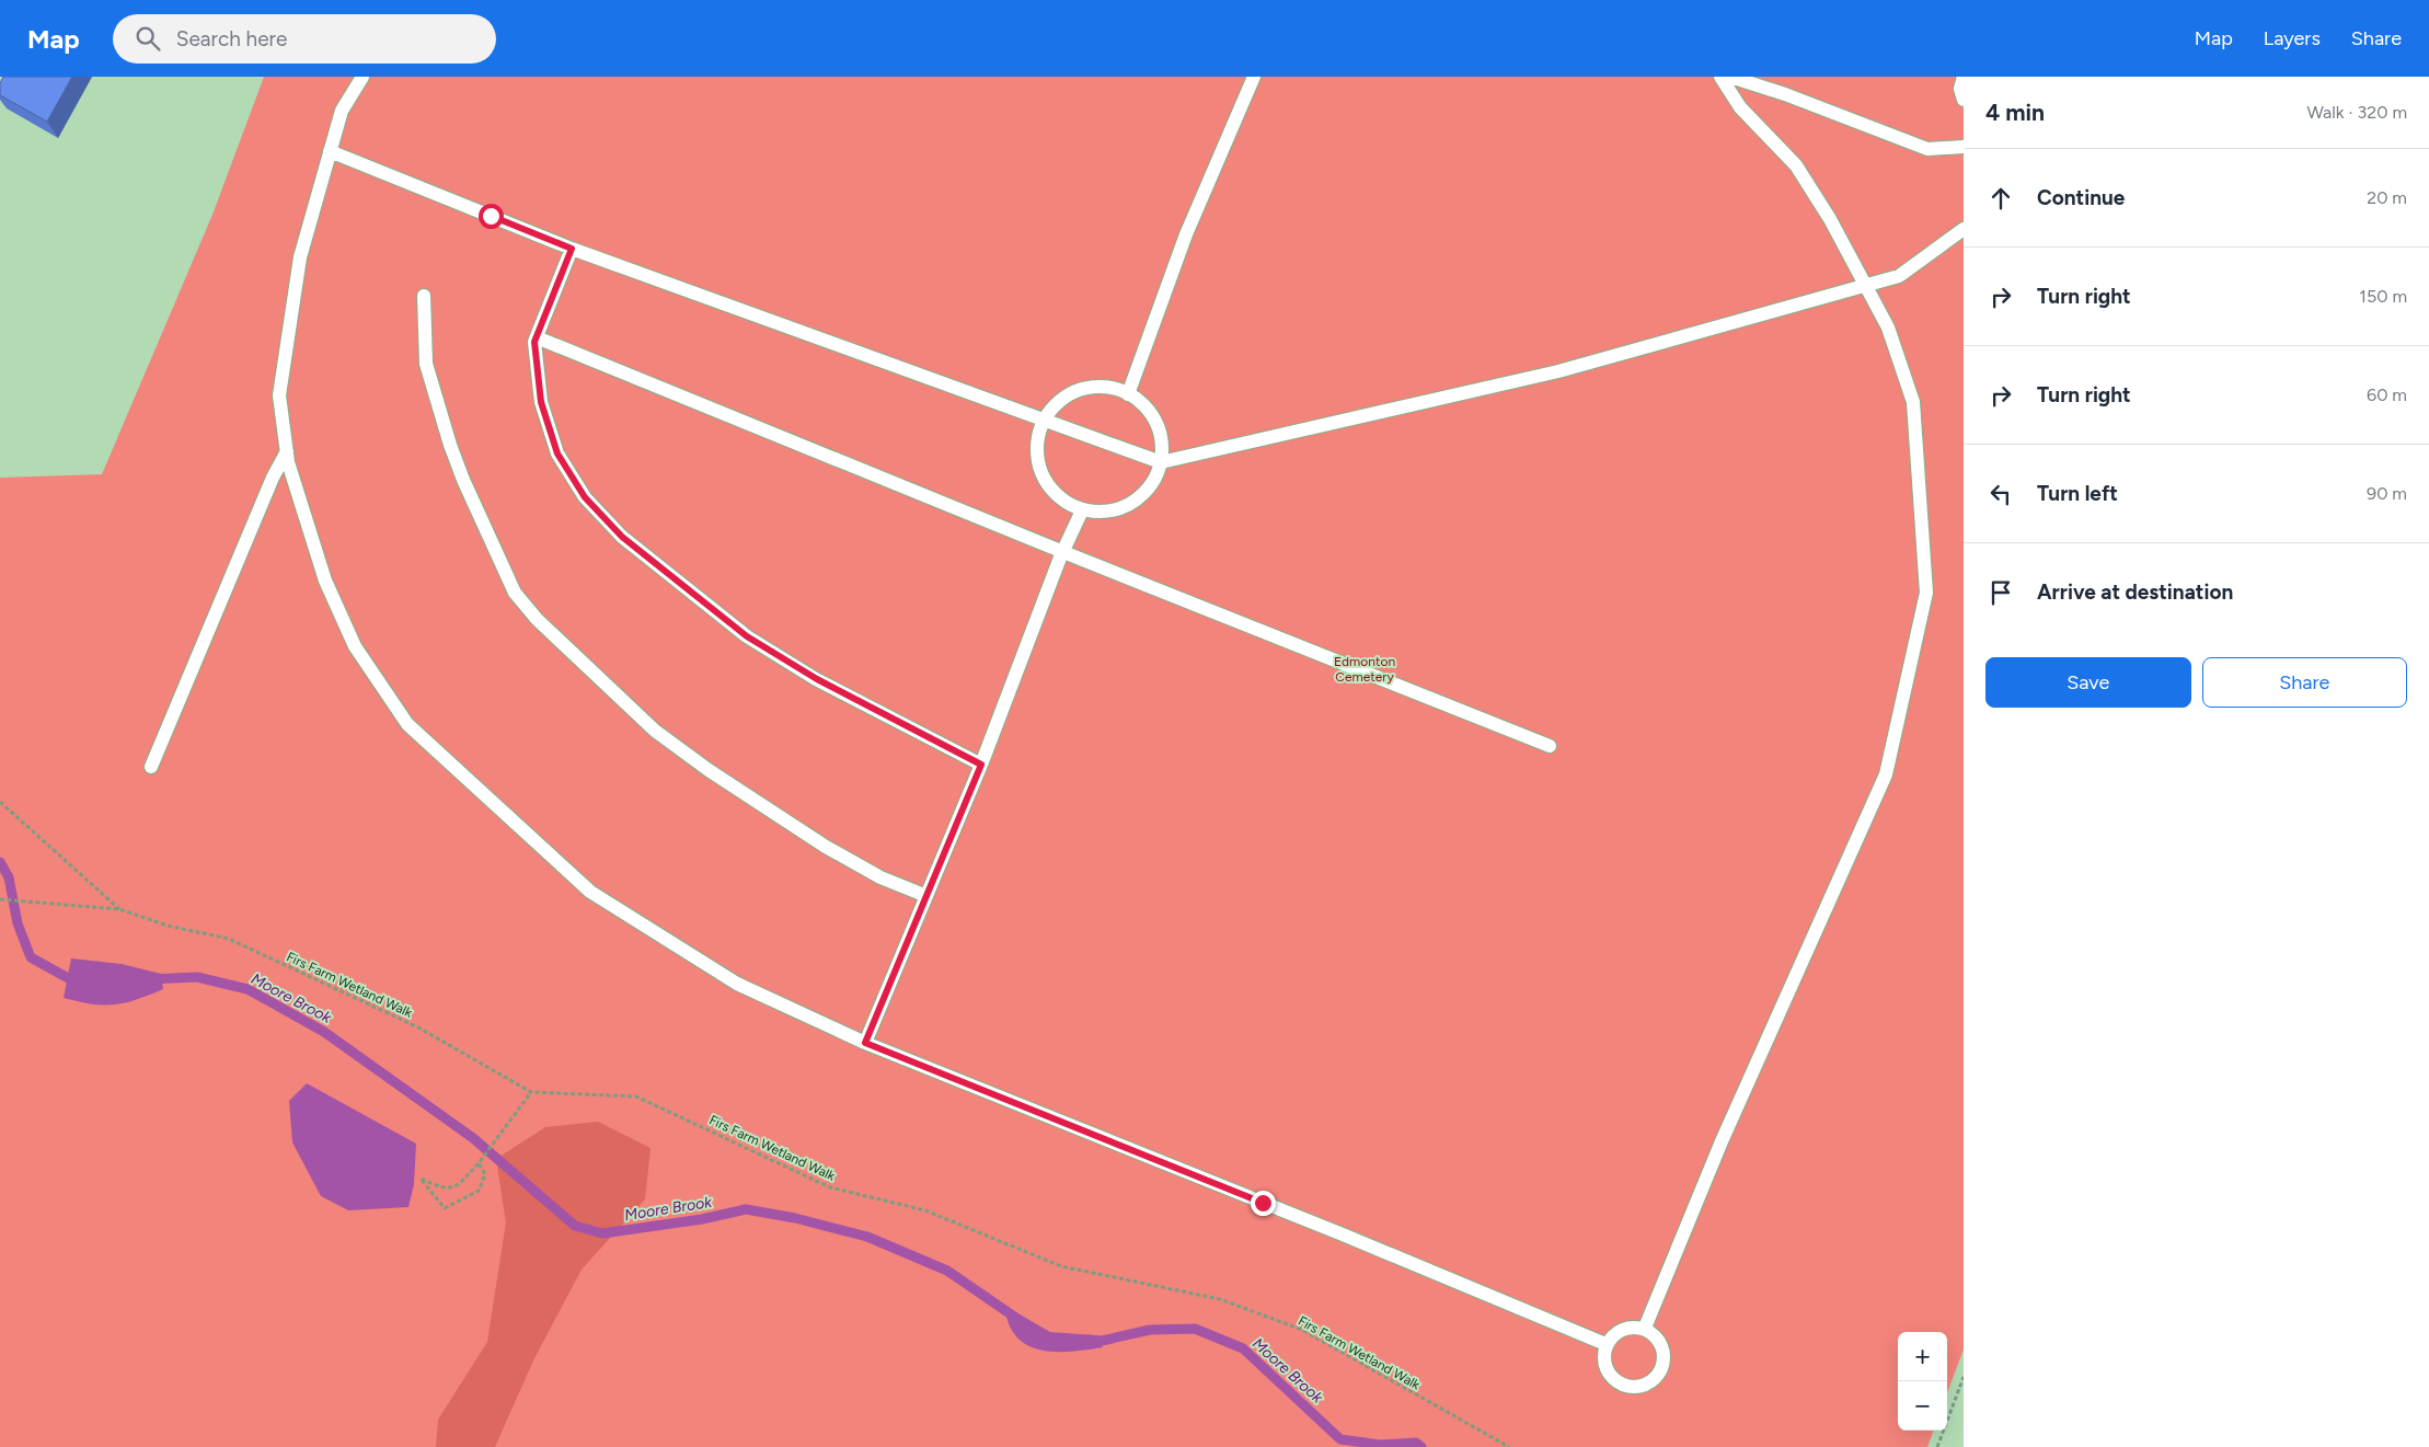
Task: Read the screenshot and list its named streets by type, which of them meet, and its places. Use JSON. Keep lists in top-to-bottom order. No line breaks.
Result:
{"streets":{"path":["Firs Farm Wetland Walk"]},"water":["Moore Brook"],"parks":["Edmonton Cemetery"],"page":{"header":"Map","search":"Search here","nav":["Map","Layers","Share"],"heading":["4 min","Walk · 320 m"],"list":[["Continue","20 m"],["Turn right","150 m"],["Turn right","60 m"],["Turn left","90 m"],"Arrive at destination"],"buttons":["Save","Share"],"map_buttons":["+","−"]}}
